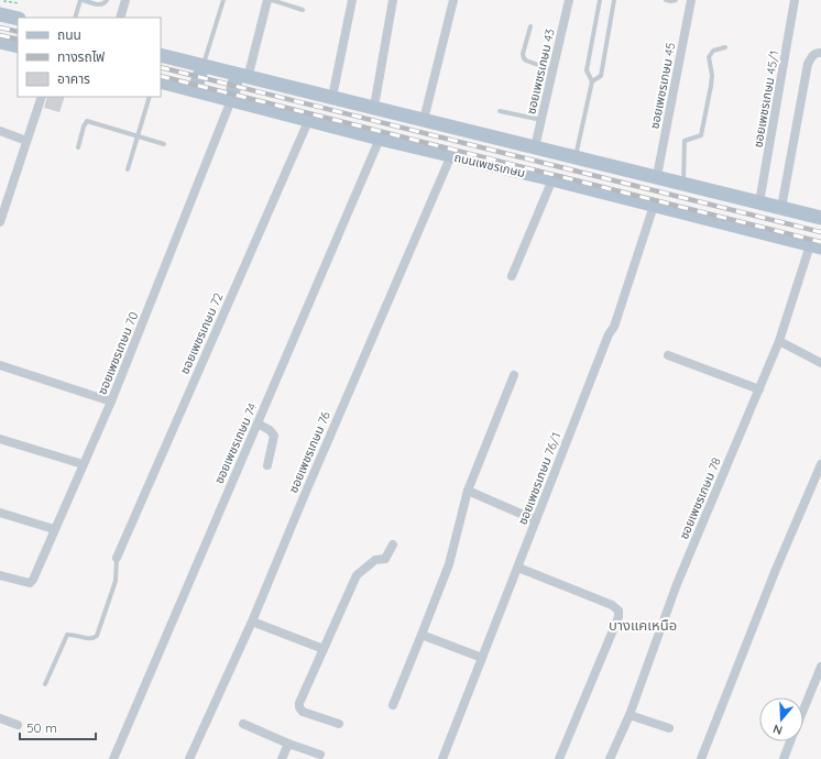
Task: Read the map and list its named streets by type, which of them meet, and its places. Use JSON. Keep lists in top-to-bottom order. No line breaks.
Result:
{"streets":{"main road":["ถนนเพชรเกษม"],"street":["ซอยเพชรเกษม 43","ซอยเพชรเกษม 45","ซอยเพชรเกษม 45/1","ซอยเพชรเกษม 72","ซอยเพชรเกษม 70","ซอยเพชรเกษม 74","ซอยเพชรเกษม 76","ซอยเพชรเกษม 76/1","ซอยเพชรเกษม 78"]},"crossings":[["ถนนเพชรเกษม","ซอยเพชรเกษม 72"],["ถนนเพชรเกษม","ซอยเพชรเกษม 70"],["ถนนเพชรเกษม","ซอยเพชรเกษม 74"],["ถนนเพชรเกษม","ซอยเพชรเกษม 76"],["ถนนเพชรเกษม","ซอยเพชรเกษม 76/1"],["ถนนเพชรเกษม","ซอยเพชรเกษม 78"]],"districts":["บางแคเหนือ"],"legend":["ถนน","ทางรถไฟ","อาคาร"],"scale_bar":"50 m","north":"bottom"}
